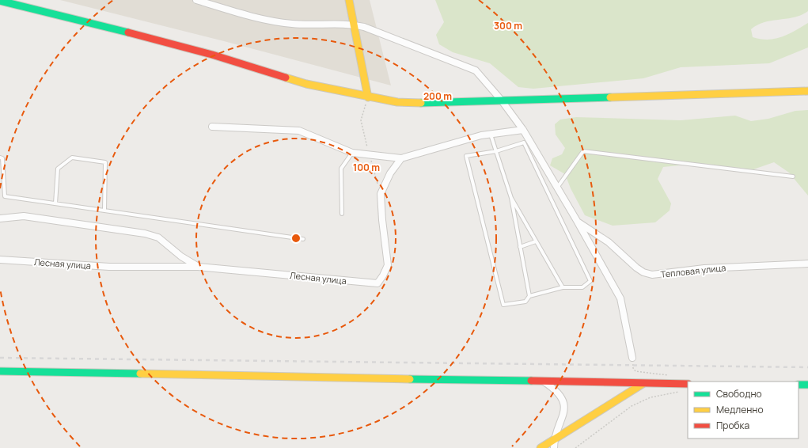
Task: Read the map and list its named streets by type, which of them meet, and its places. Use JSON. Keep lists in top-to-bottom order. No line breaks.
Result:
{"streets":{"street":["Лесная улица","Тепловая улица"]},"legend":["Свободно","Медленно","Пробка"],"rings":["300 m","200 m","100 m"]}
